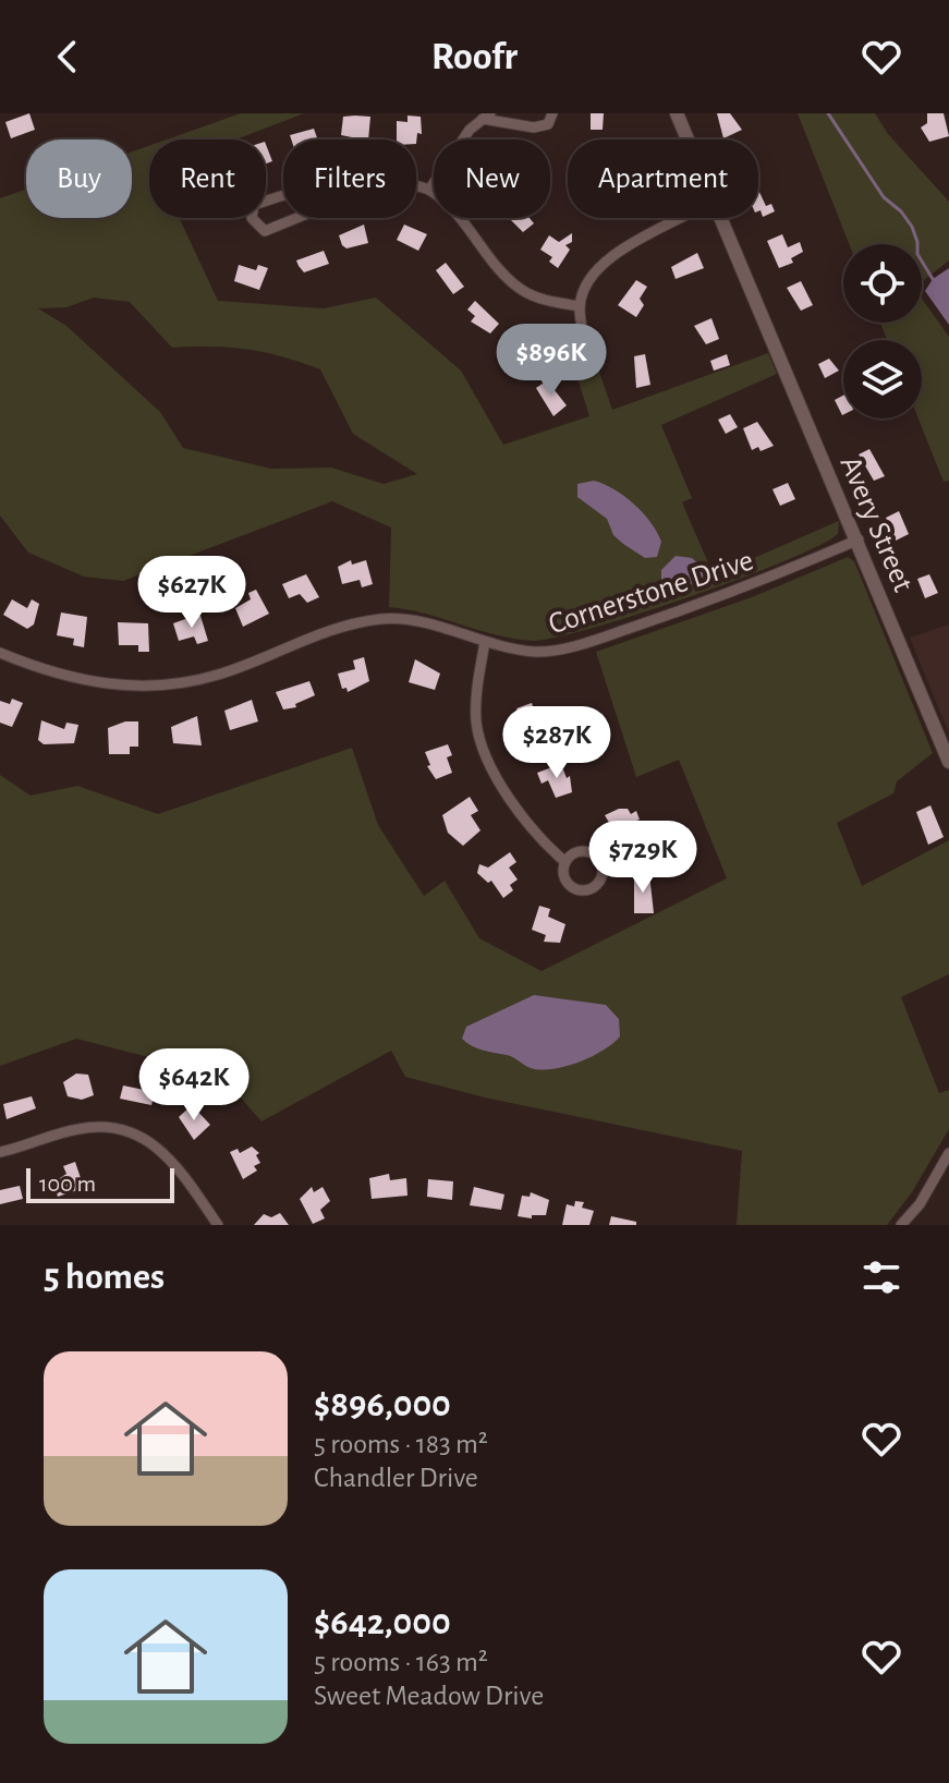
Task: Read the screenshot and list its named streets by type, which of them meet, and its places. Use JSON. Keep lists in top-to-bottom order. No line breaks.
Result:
{"streets":{"main road":["Avery Street"],"street":["Cornerstone Drive"]},"crossings":[["Avery Street","Cornerstone Drive"]],"scale_bar":"100 m","page":{"header":"Roofr","chip":["Buy","Rent","Filters","New","Apartment"],"price":["$896K","$627K","$287K","$729K","$642K"],"scale":"100 m","heading":"5 homes","list":[{"name":"$896,000","note":"5 rooms · 183 m² · Chandler Drive"},{"name":"$642,000","note":"5 rooms · 163 m² · Sweet Meadow Drive"}]}}
